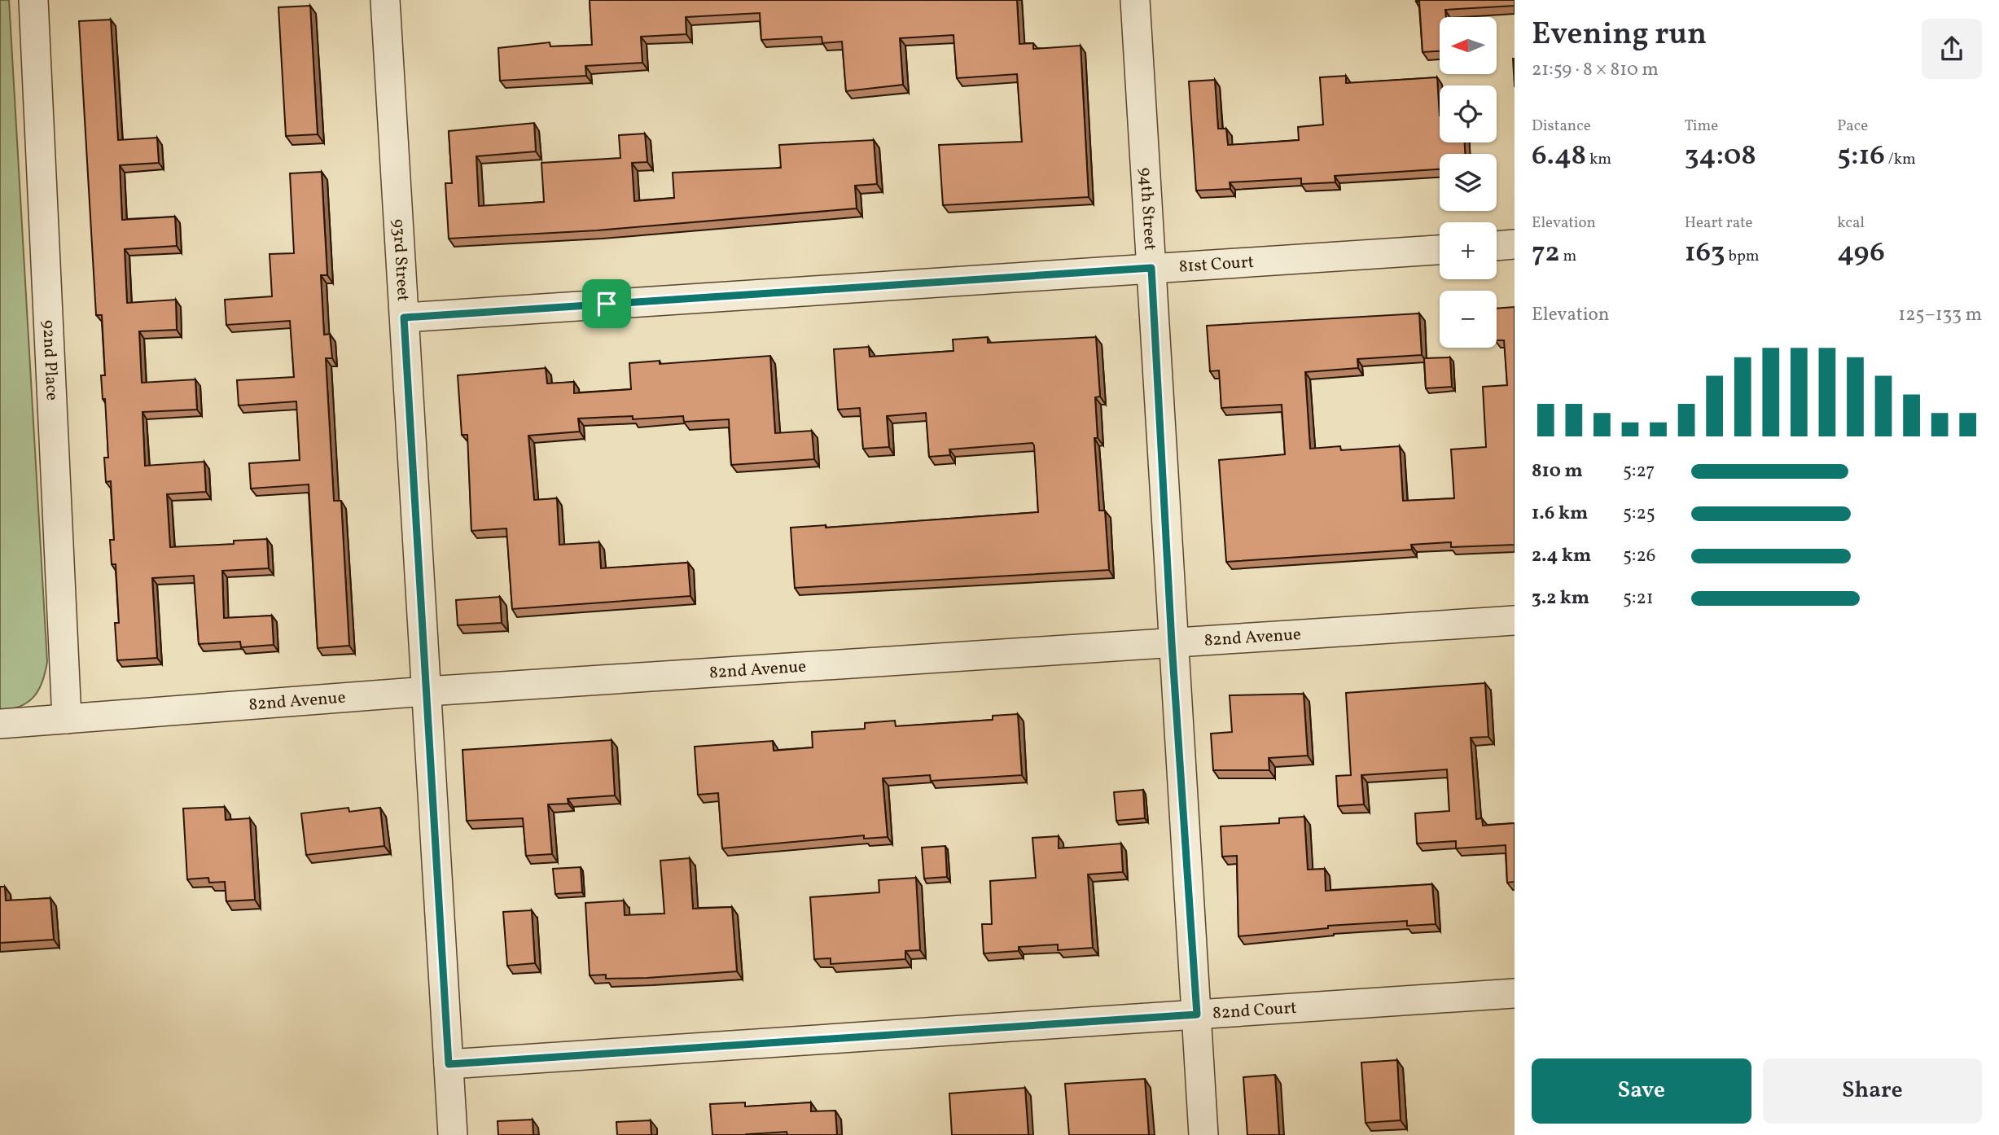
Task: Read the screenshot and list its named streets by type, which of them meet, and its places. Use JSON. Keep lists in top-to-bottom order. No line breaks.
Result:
{"streets":{"street":["94th Street","93rd Street","81st Court","92nd Place","82nd Avenue","82nd Court"]},"crossings":[["94th Street","81st Court"],["94th Street","82nd Avenue"],["94th Street","82nd Court"],["93rd Street","81st Court"],["93rd Street","82nd Avenue"],["93rd Street","82nd Court"],["92nd Place","82nd Avenue"]],"north":"left","page":{"heading":["Evening run","21:59 · 8 × 810 m"],"map_buttons":["+","−"],"stats":[["Distance","6.48 km"],["Time","34:08"],["Pace","5:16 /km"],["Elevation","72 m"],["Heart rate","163 bpm"],["kcal","496"]],"chart":["Elevation","125–133 m"],"list":[{"name":"810 m","note":"5:27"},{"name":"1.6 km","note":"5:25"},{"name":"2.4 km","note":"5:26"},{"name":"3.2 km","note":"5:21"}],"buttons":["Save","Share"]}}
